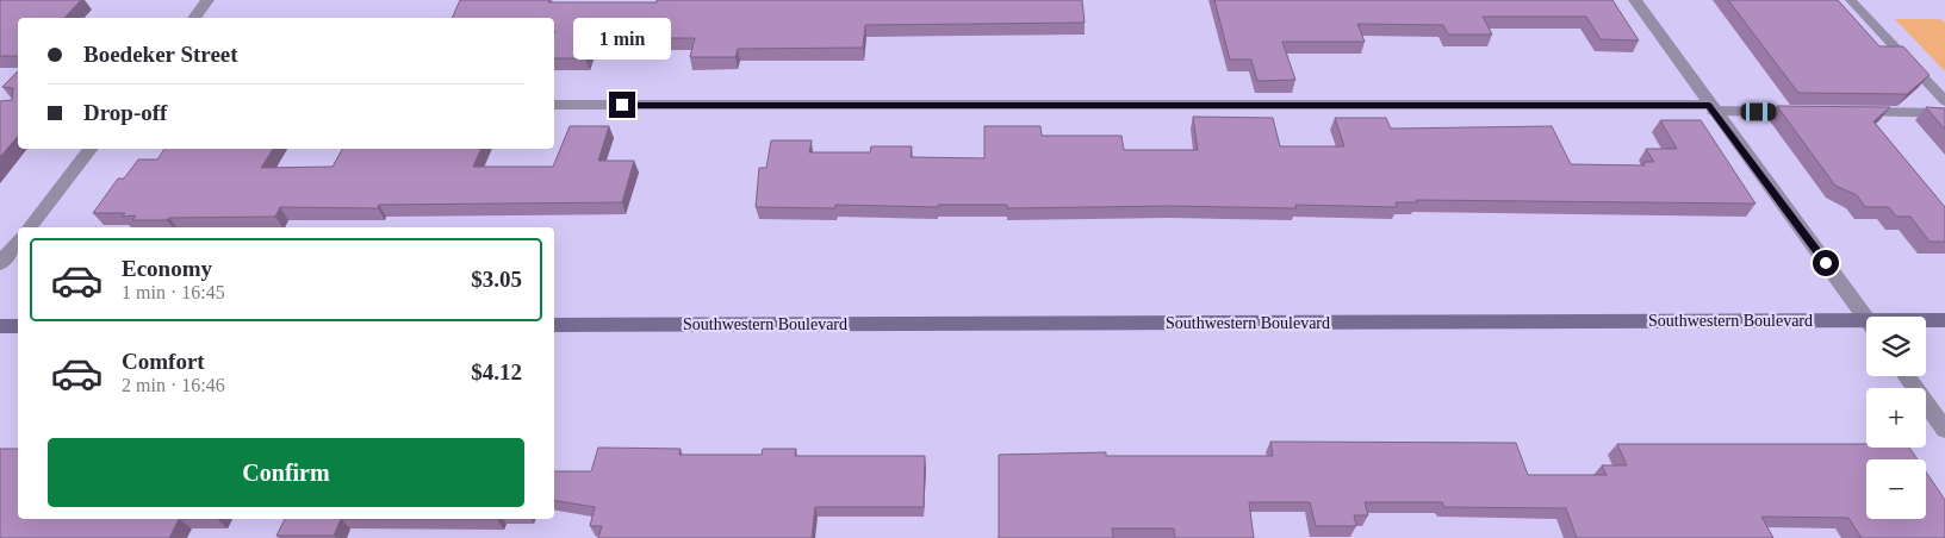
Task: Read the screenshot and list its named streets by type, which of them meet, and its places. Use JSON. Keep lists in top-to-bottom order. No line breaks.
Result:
{"streets":{"street":["Southwestern Boulevard"]},"page":{"bubble":"1 min","banner":["Boedeker Street","Drop-off"],"list":[{"name":"Economy","note":"1 min · 16:45","value":"$3.05"},{"name":"Comfort","note":"2 min · 16:46","value":"$4.12"}],"map_buttons":["+","−"],"buttons":"Confirm"}}
